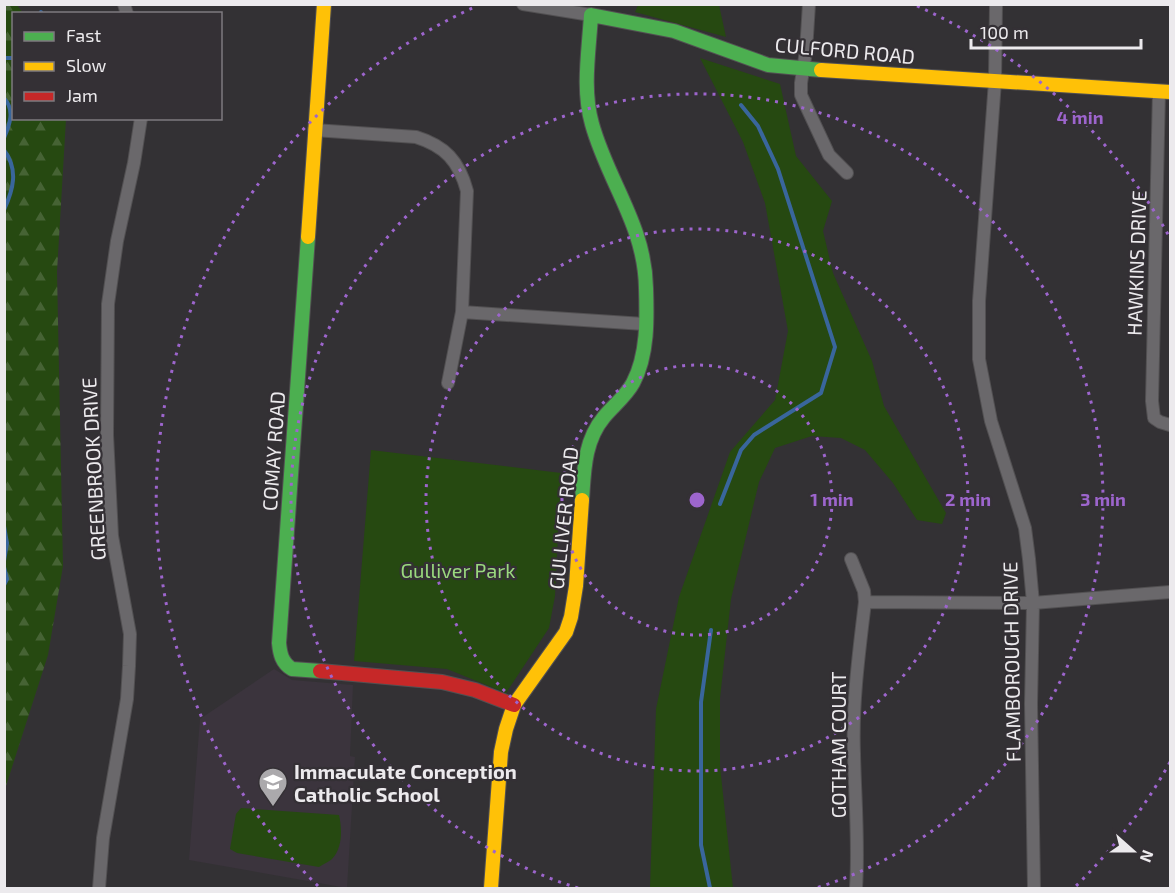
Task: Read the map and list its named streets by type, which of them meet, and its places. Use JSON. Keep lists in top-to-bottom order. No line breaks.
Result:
{"streets":{"street":["CULFORD ROAD","HAWKINS DRIVE","COMAY ROAD","GREENBROOK DRIVE","GULLIVER ROAD","FLAMBOROUGH DRIVE","GOTHAM COURT"]},"crossings":[["CULFORD ROAD","HAWKINS DRIVE"],["CULFORD ROAD","GULLIVER ROAD"],["CULFORD ROAD","FLAMBOROUGH DRIVE"],["COMAY ROAD","GULLIVER ROAD"]],"parks":["Gulliver Park"],"places":{"school or university":["Immaculate Conception Catholic School"]},"legend":["Fast","Slow","Jam"],"scale_bar":"100 m","north":"right","rings":["4 min","1 min","2 min","3 min"]}
